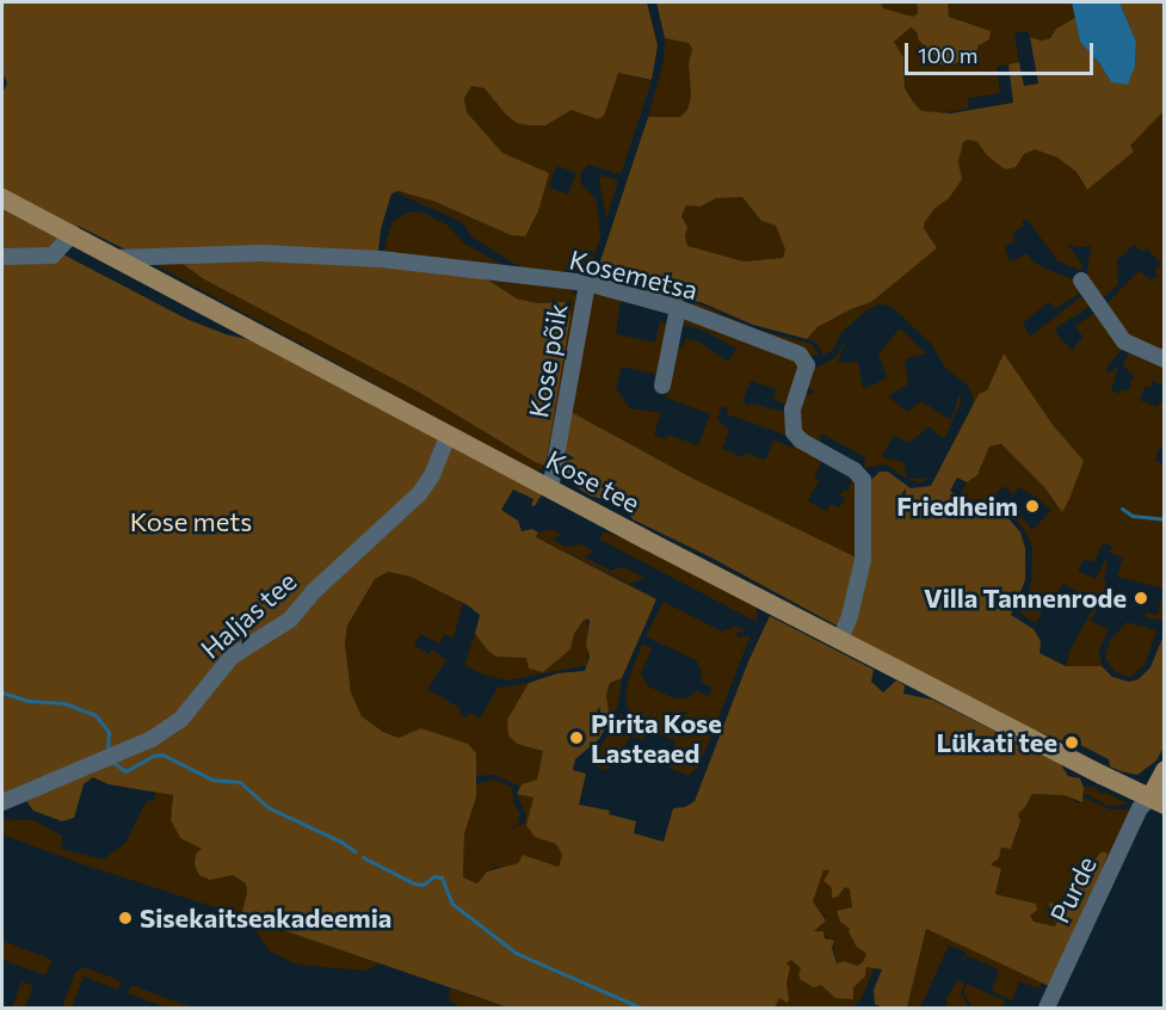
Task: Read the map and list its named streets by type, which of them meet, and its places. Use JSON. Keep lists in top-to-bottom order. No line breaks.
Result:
{"streets":{"main road":["Kose tee"],"street":["Kosemetsa","Kose põik","Haljas tee","Purde"]},"crossings":[["Kosemetsa","Kose põik"],["Kosemetsa","Kose tee"],["Kose põik","Kose tee"],["Kose tee","Haljas tee"],["Kose tee","Purde"]],"parks":["Kose mets"],"places":["Friedheim","Villa Tannenrode","Pirita Kose Lasteaed","Lükati tee","Sisekaitseakadeemia"],"scale_bar":"100 m"}
